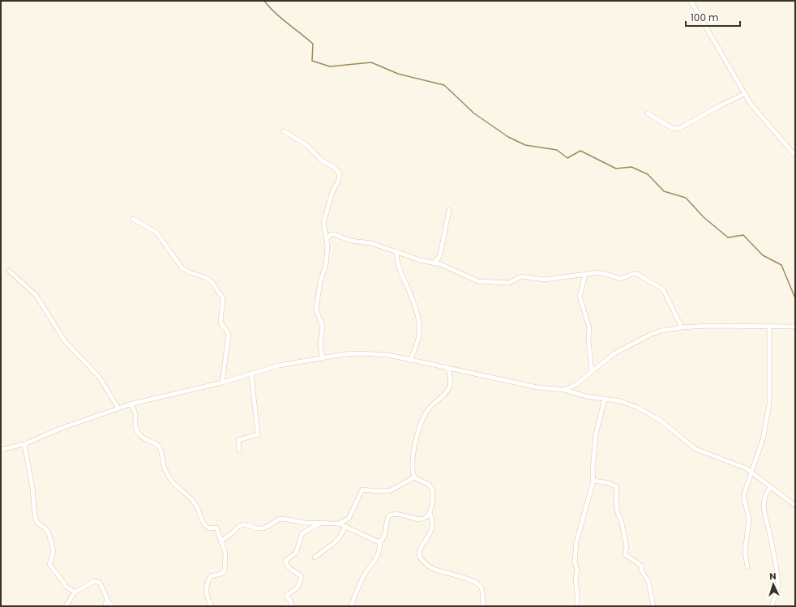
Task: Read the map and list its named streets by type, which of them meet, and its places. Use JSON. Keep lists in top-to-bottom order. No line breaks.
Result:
{"scale_bar":"100 m","north":"top"}
